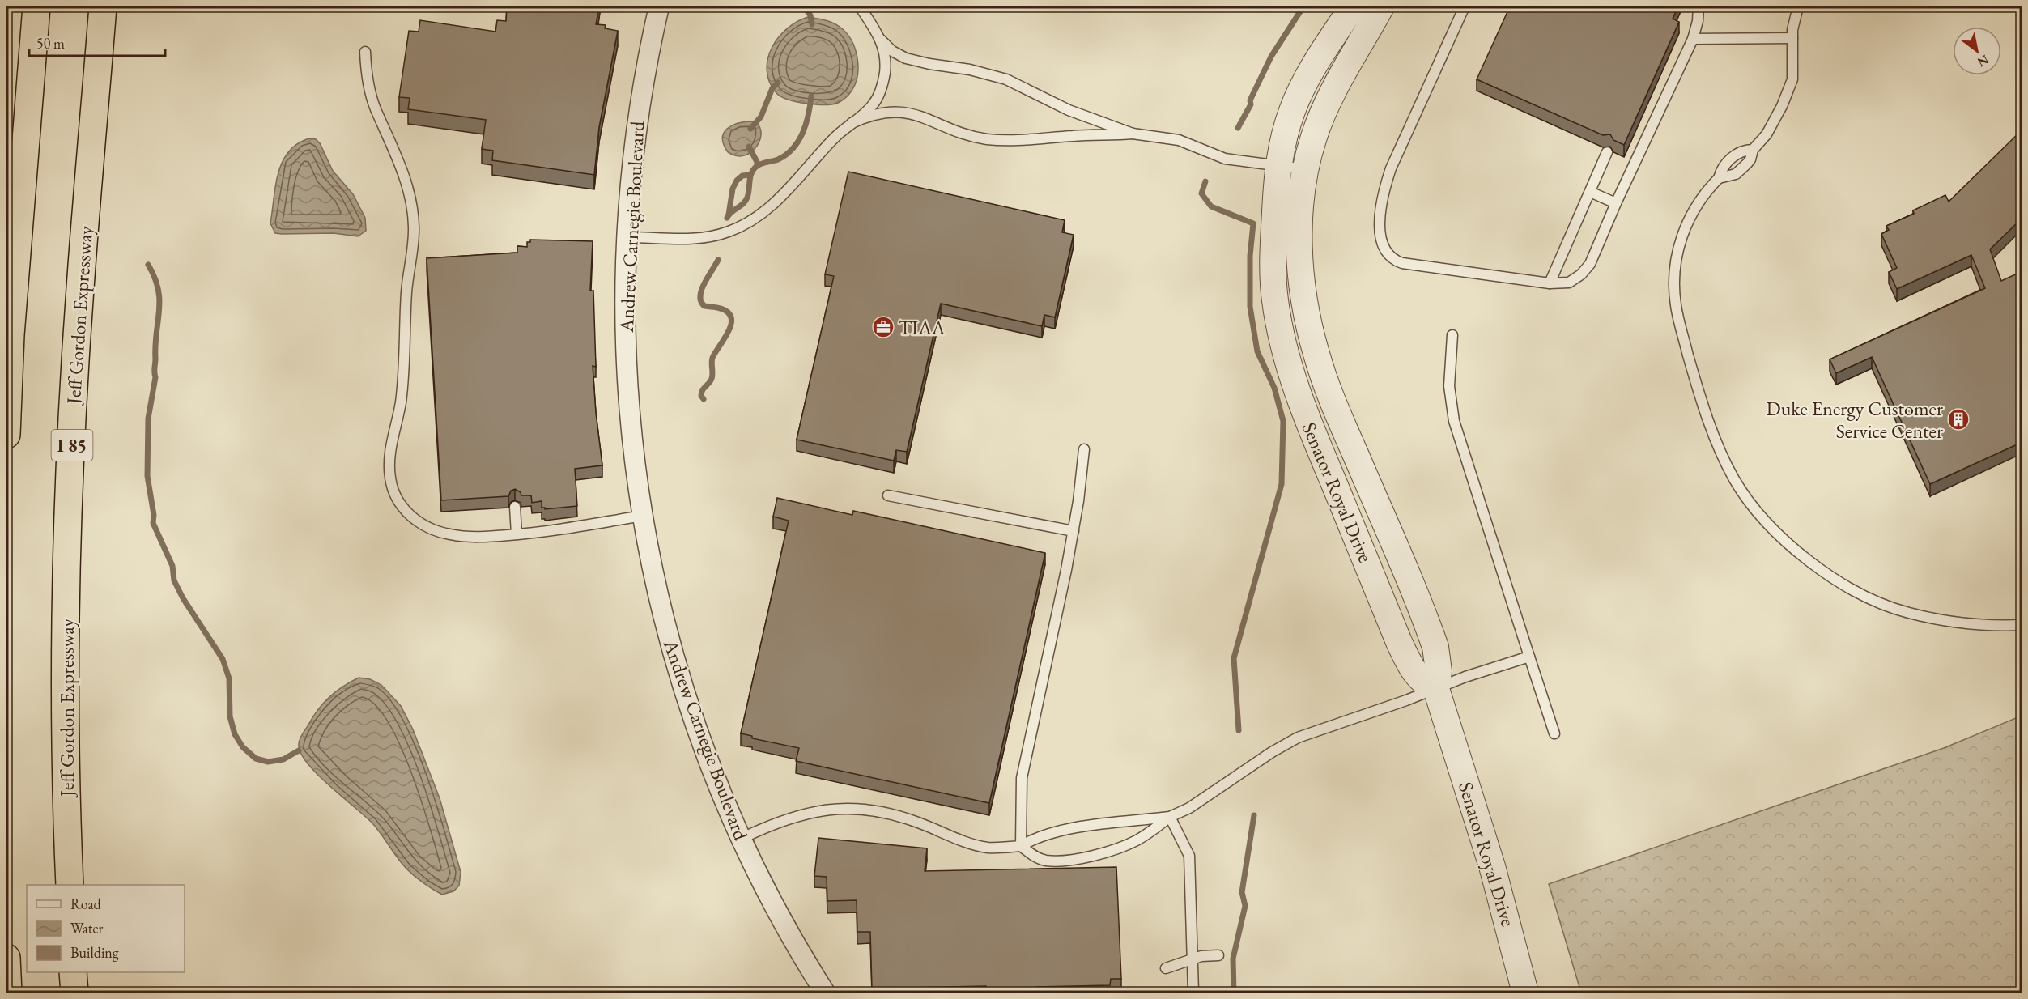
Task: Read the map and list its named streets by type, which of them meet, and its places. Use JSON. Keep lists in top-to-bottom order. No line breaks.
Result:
{"streets":{"highway":["Jeff Gordon Expressway","I 85"],"street":["Andrew Carnegie Boulevard","Senator Royal Drive"]},"places":{"office":["TIAA"],"building":["Duke Energy Customer Service Center"]},"legend":["Road","Water","Building"],"scale_bar":"50 m","north":"bottom right"}
